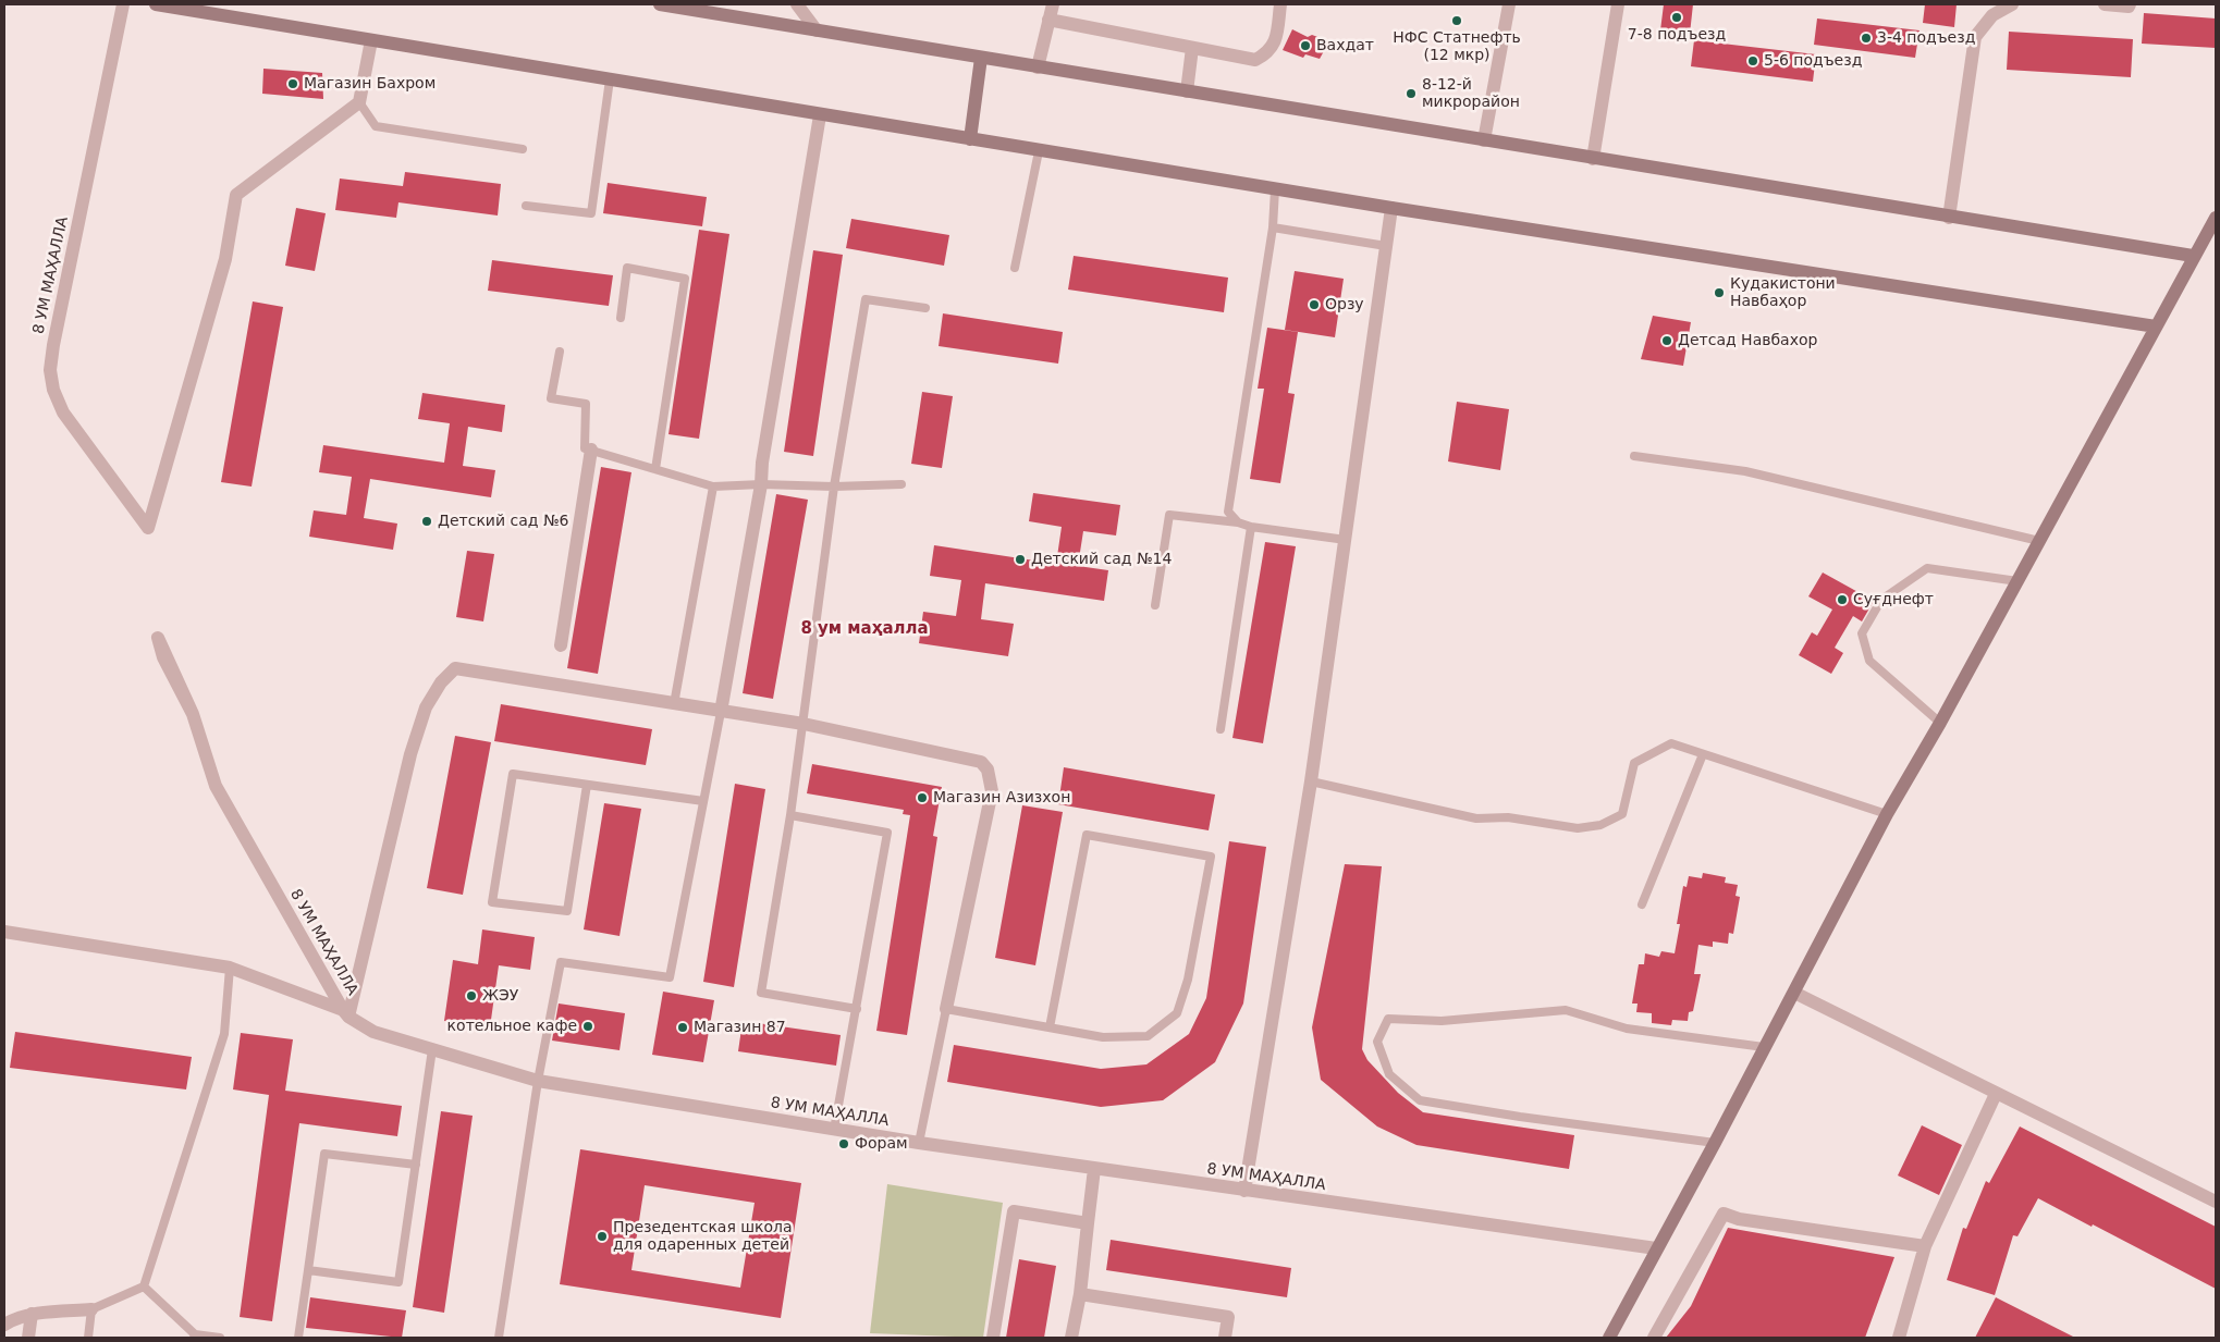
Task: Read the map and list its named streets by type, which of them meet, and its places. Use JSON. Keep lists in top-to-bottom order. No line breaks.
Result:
{"streets":{"street":["8 УМ МАҲАЛЛА"]},"districts":["8 ум маҳалла"],"places":["7-8 подъезд","НФС Статнефть (12 мкр)","3-4 подъезд","Вахдат","5-6 подъезд","Магазин Бахром","8-12-й микрорайон","Кудакистони Навбаҳор","Орзу","Детсад Навбахор","Детский сад №6","Детский сад №14","Суғднефт","Магазин Азизхон","ЖЭУ","котельное кафе","Магазин 87","Форам","Презедентская школа для одаренных детей"]}
